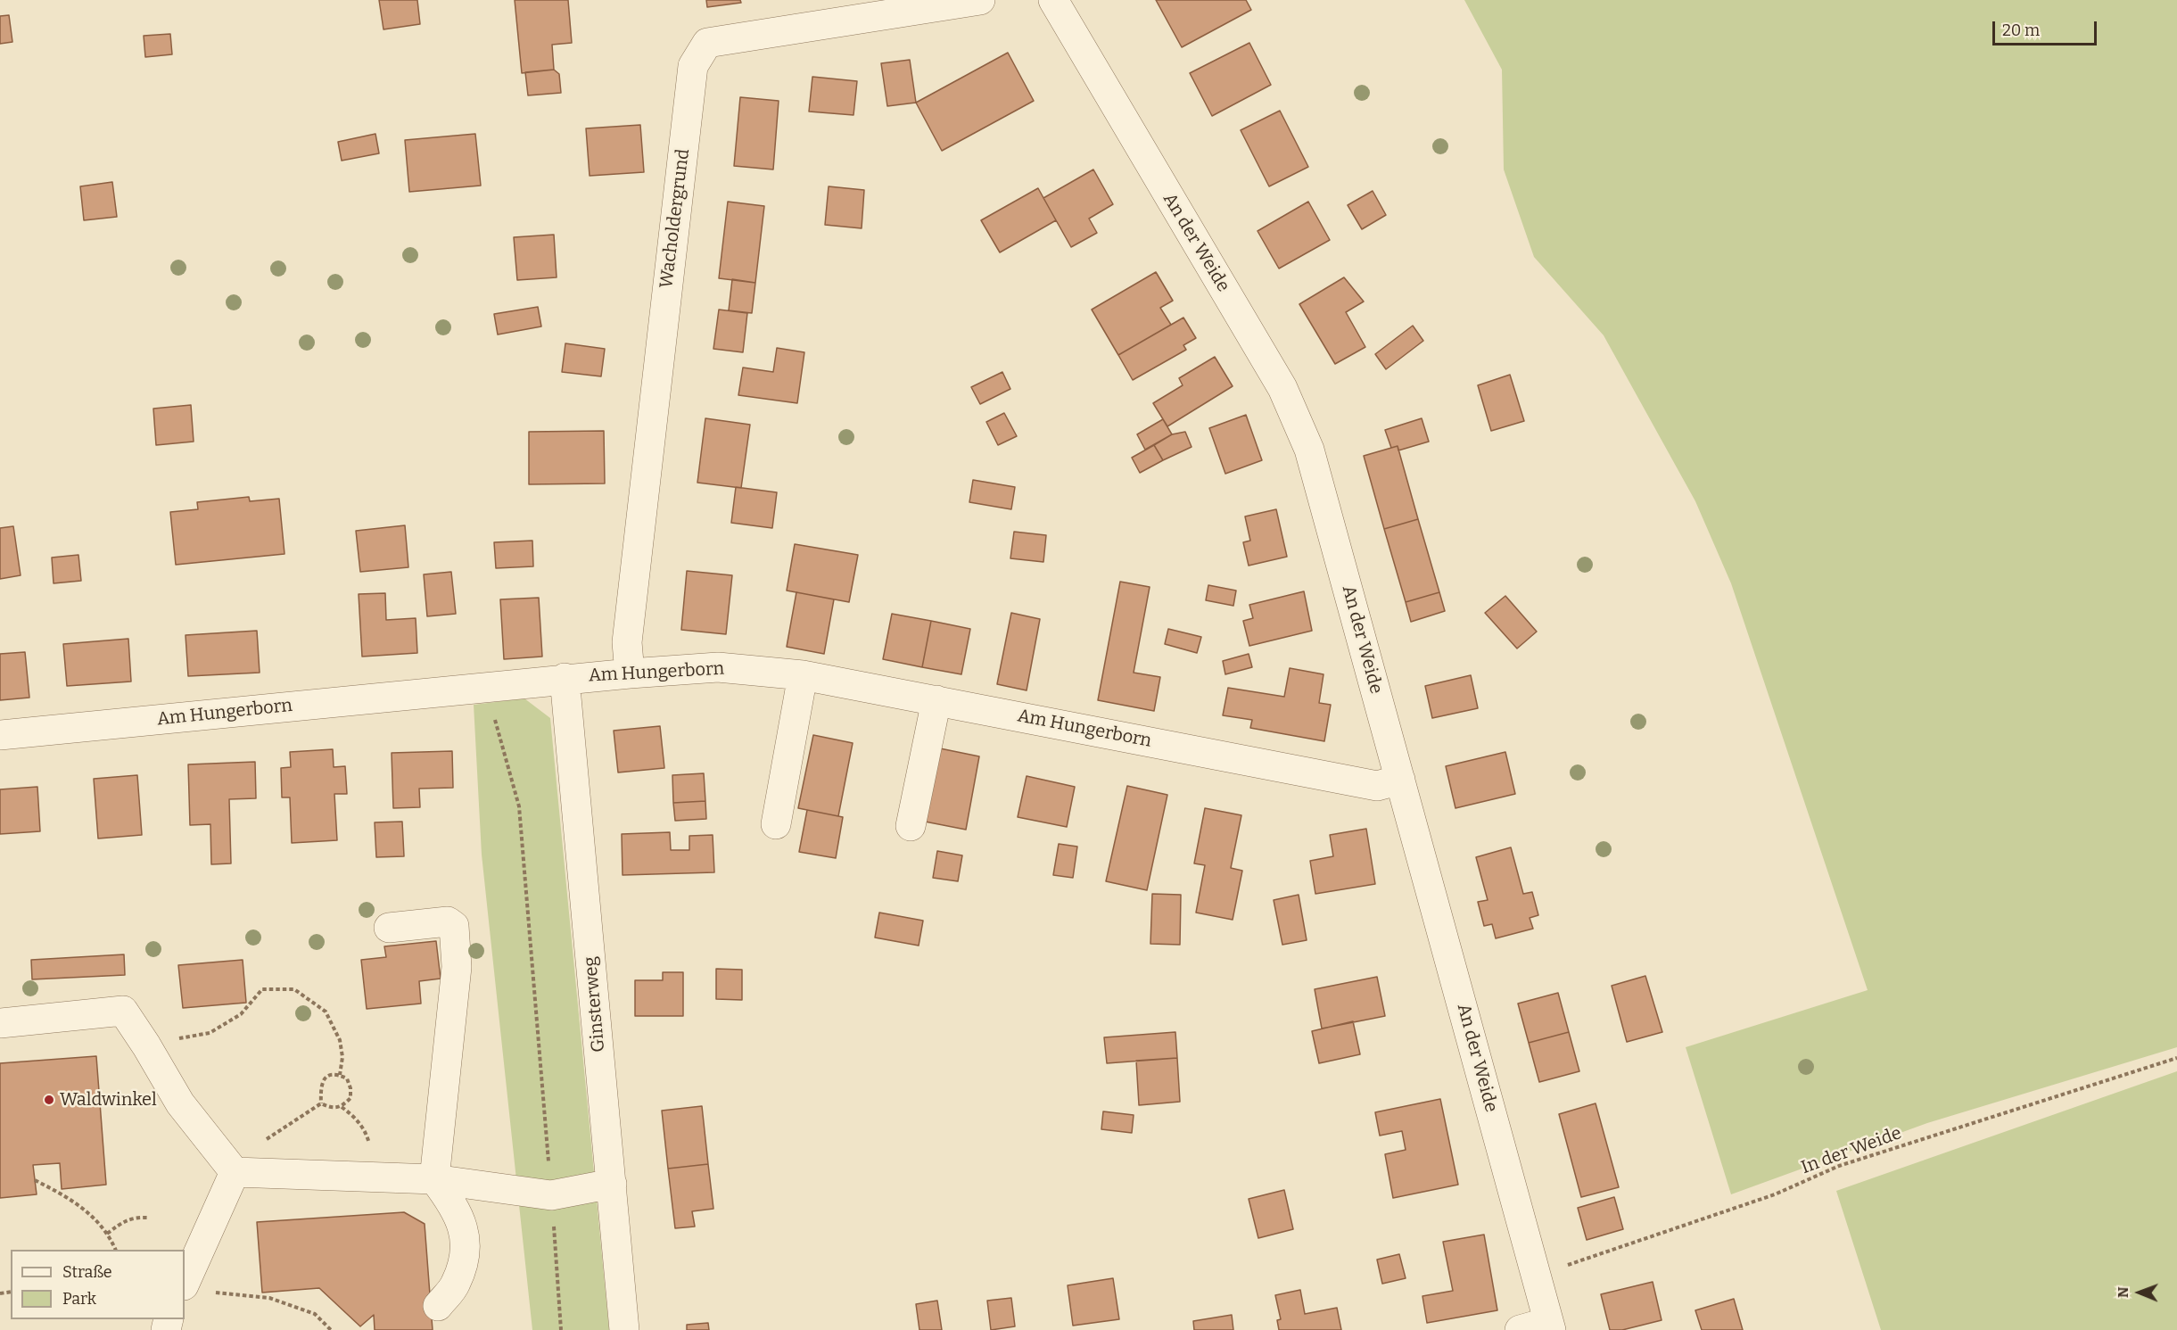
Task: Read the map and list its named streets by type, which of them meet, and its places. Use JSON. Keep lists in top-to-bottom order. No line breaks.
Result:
{"streets":{"street":["Wacholdergrund","An der Weide","Am Hungerborn","Ginsterweg"],"path":["In der Weide"]},"crossings":[["Wacholdergrund","Am Hungerborn"],["An der Weide","Am Hungerborn"],["An der Weide","In der Weide"],["Am Hungerborn","Ginsterweg"]],"places":["Waldwinkel"],"legend":["Straße","Park"],"scale_bar":"20 m","north":"left"}
